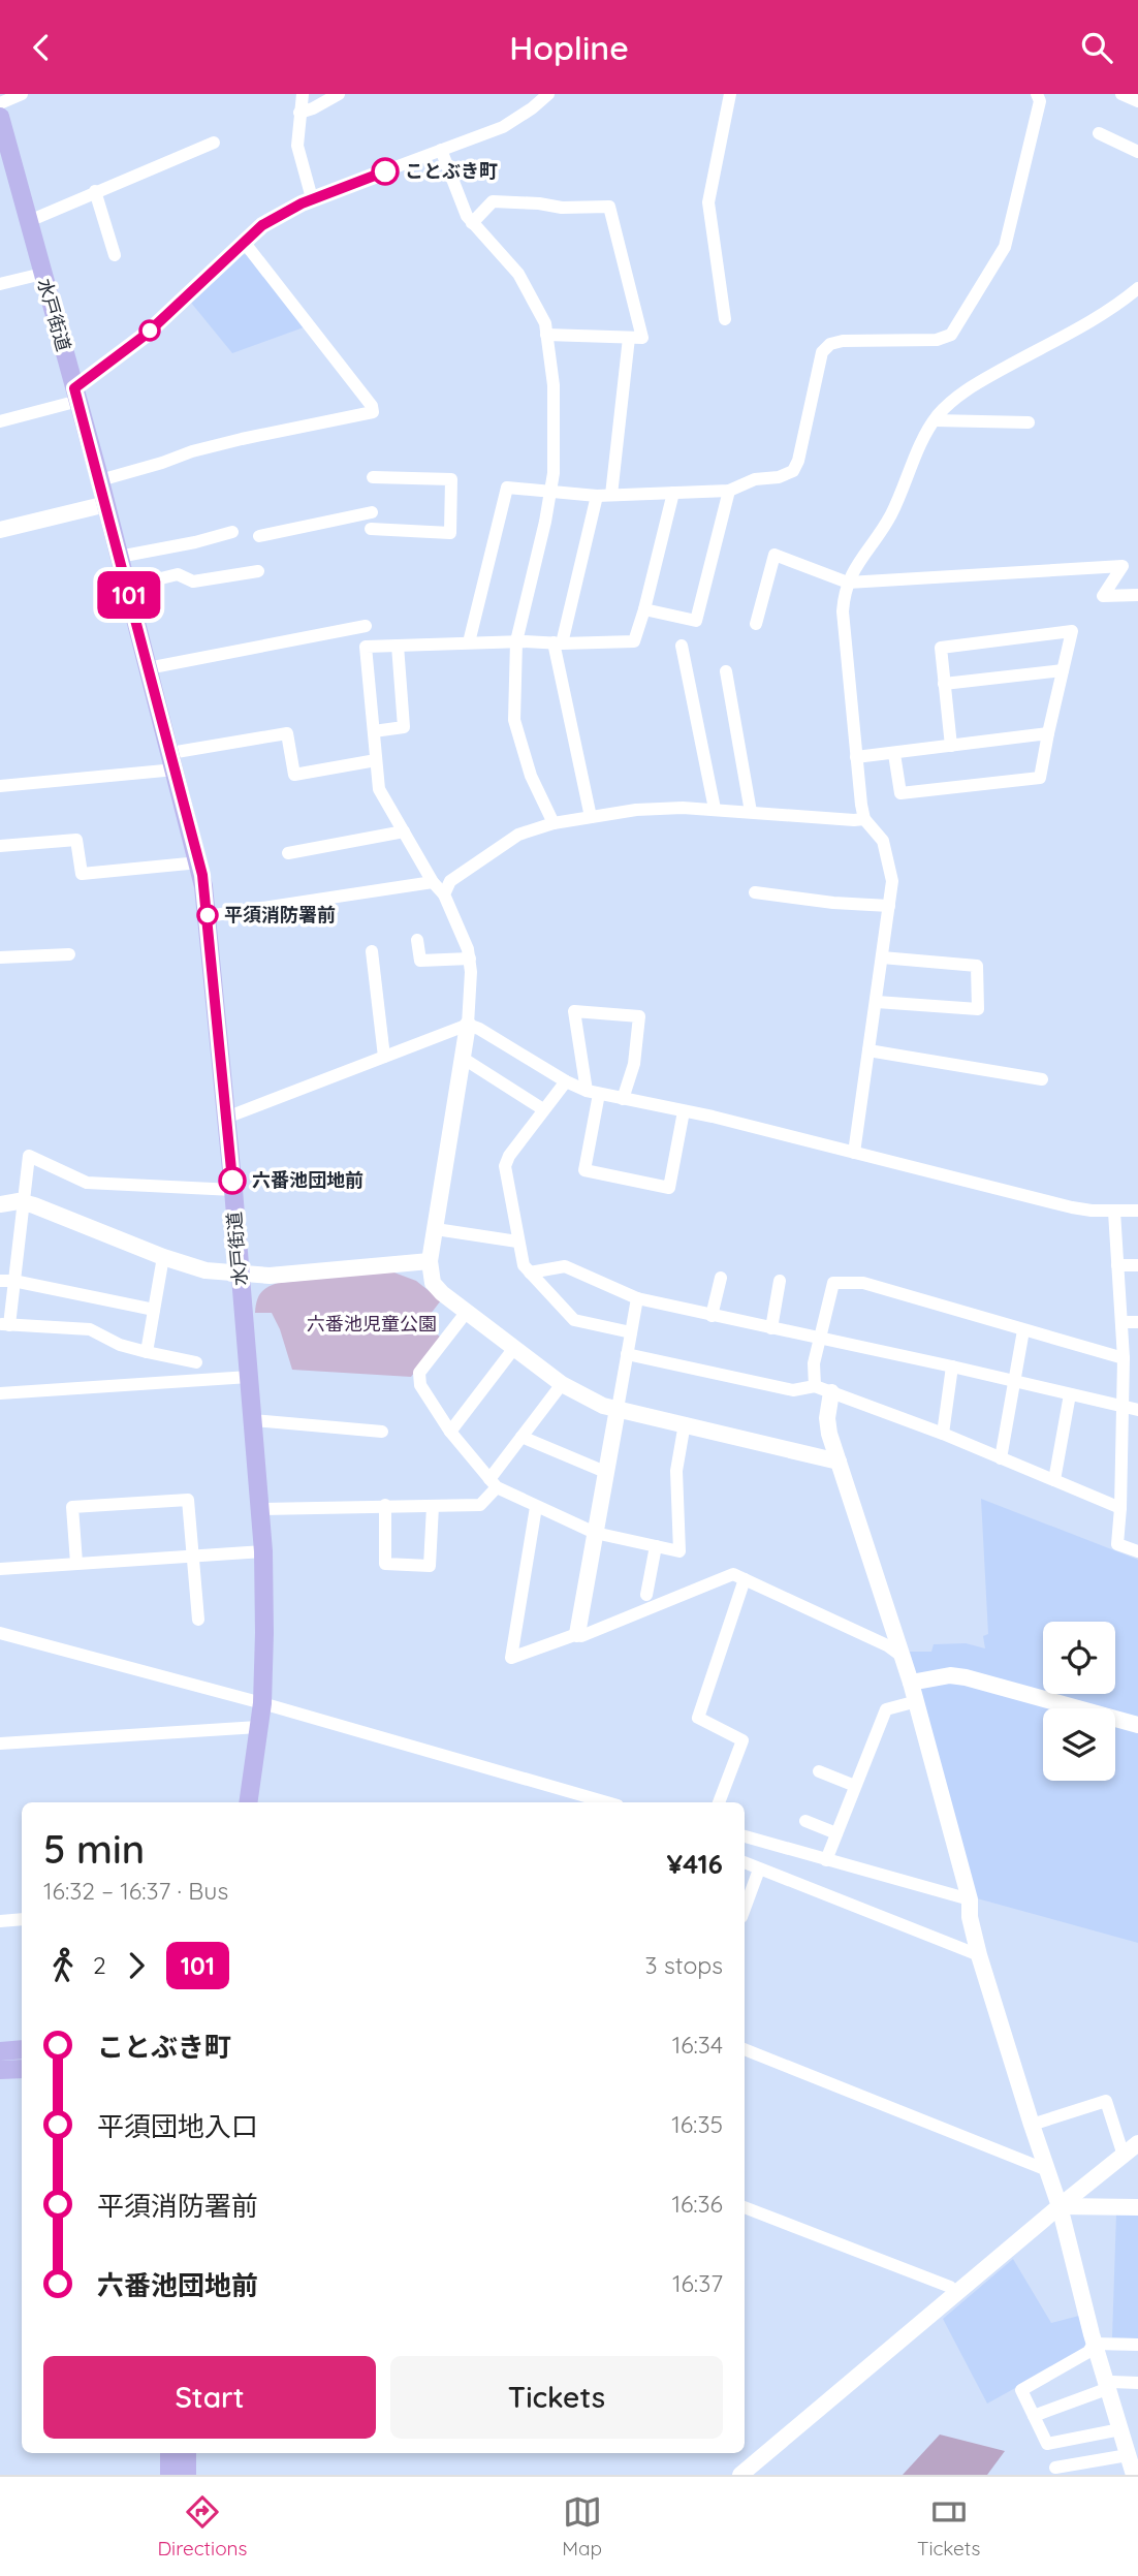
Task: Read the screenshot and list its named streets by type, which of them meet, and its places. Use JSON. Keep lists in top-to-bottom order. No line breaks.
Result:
{"streets":{"main road":["水戸街道"]},"parks":["六番池児童公園"],"places":["ことぶき町","平須消防署前","六番池団地前"],"lines":["bus line 101"],"page":{"header":"Hopline","on_map":"101","heading":["5 min","16:32 – 16:37 · Bus","¥416"],"legs":["2","101","3 stops"],"list":[{"name":"ことぶき町","value":"16:34"},{"name":"平須団地入口","value":"16:35"},{"name":"平須消防署前","value":"16:36"},{"name":"六番池団地前","value":"16:37"}],"buttons":["Start","Tickets"],"tabs":["Directions","Map","Tickets"]}}
